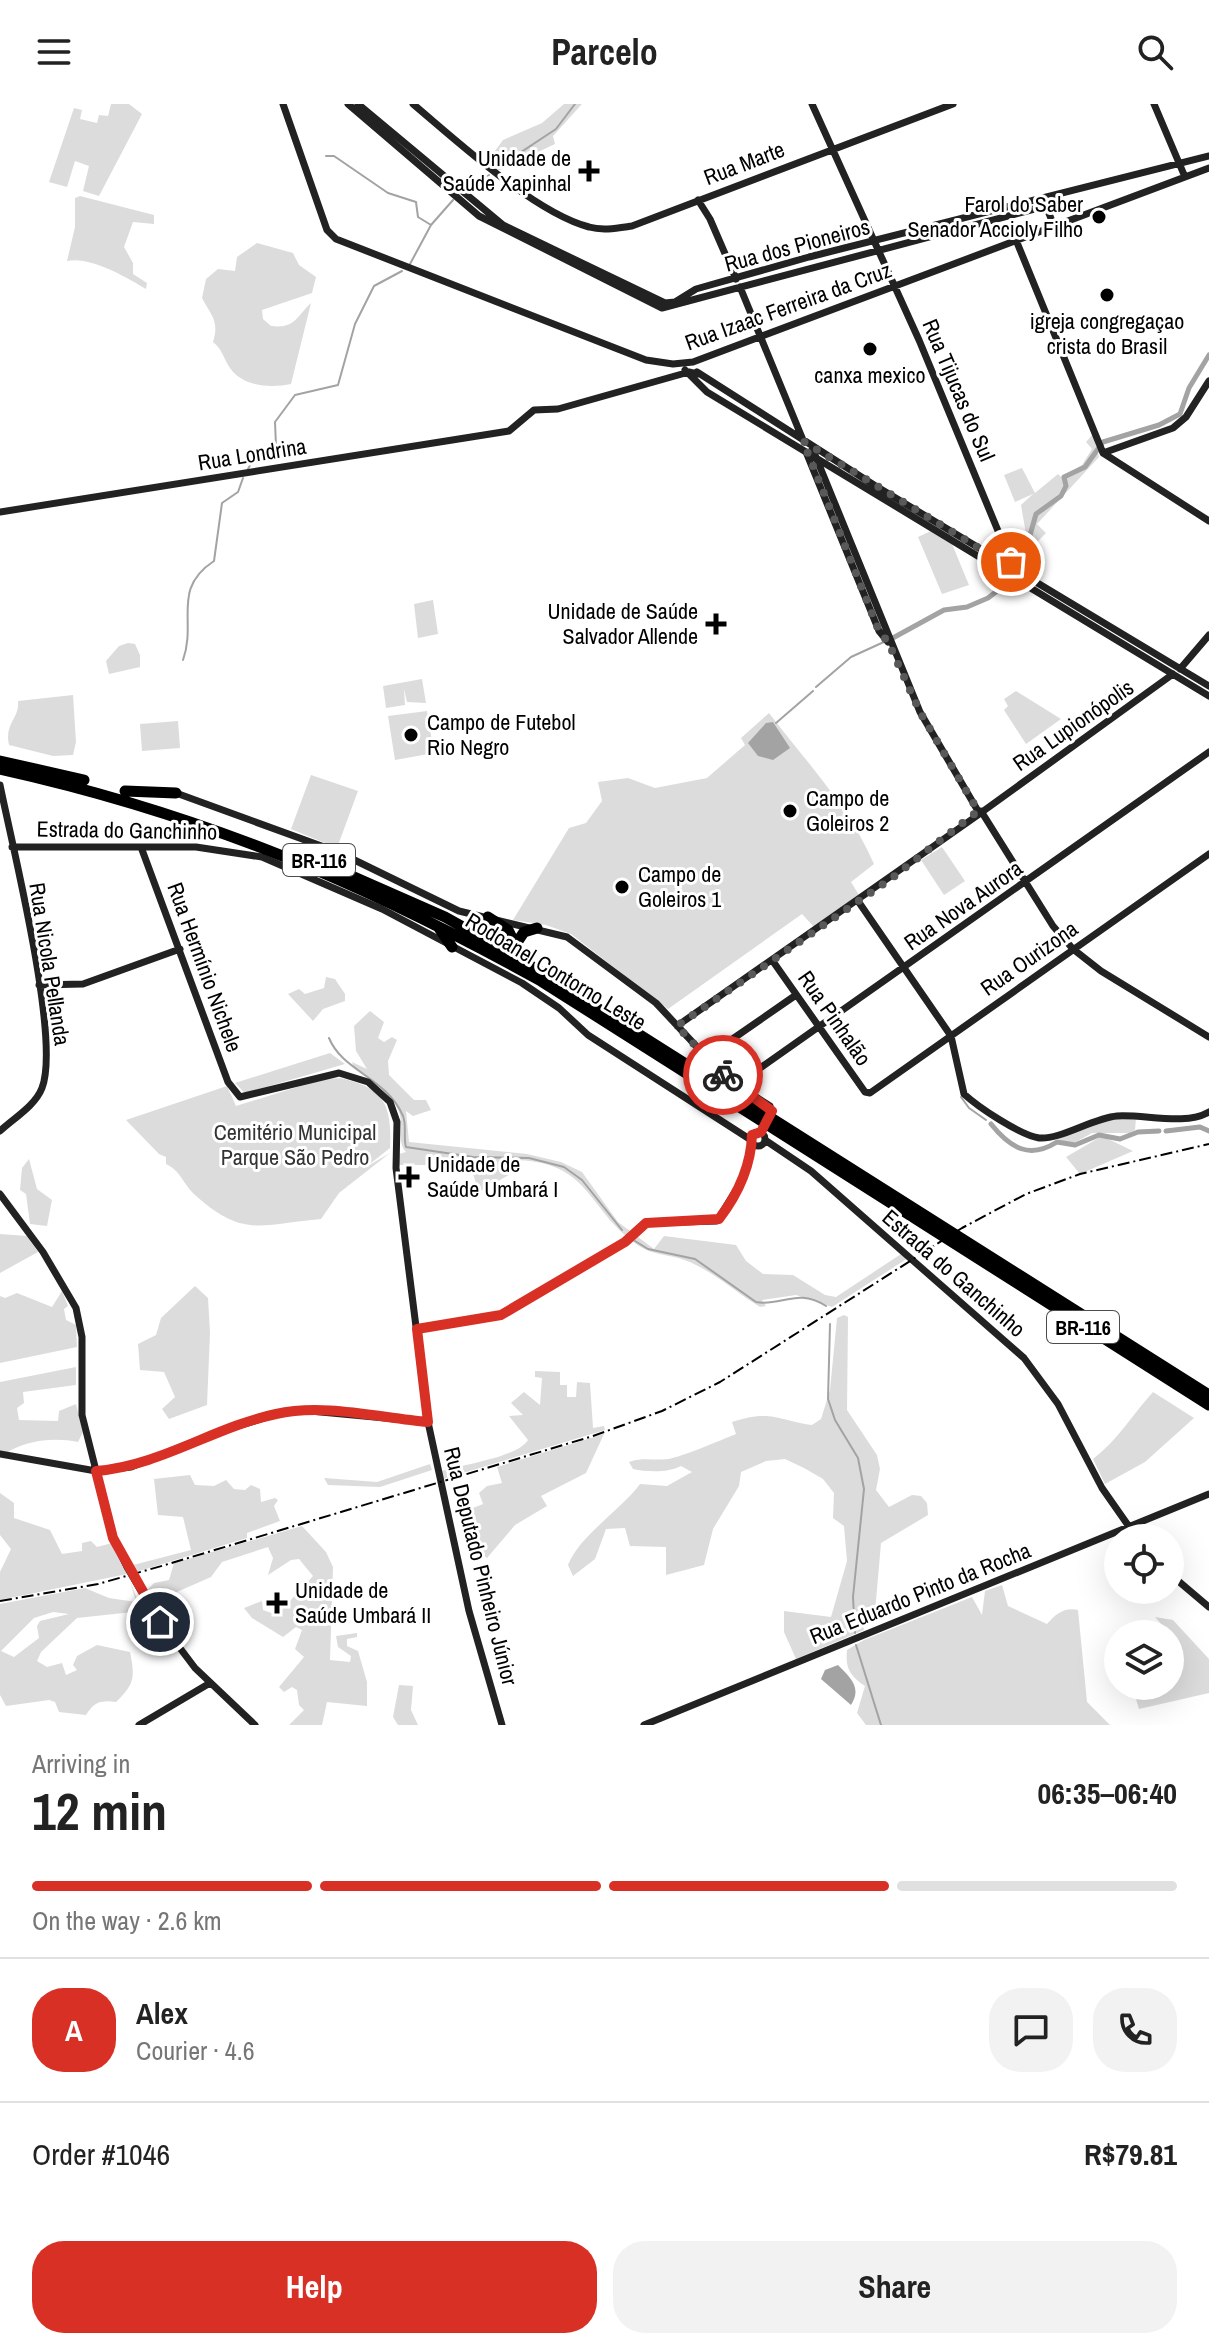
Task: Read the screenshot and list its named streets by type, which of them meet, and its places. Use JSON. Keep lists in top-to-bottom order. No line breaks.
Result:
{"streets":{"highway":["BR-116","Rodoanel Contorno Leste"],"street":["Rua Marte","Rua dos Pioneiros","Rua Izaac Ferreira da Cruz","Rua Tijucas do Sul","Rua Londrina","Rua Lupionópolis","Estrada do Ganchinho","Rua Nova Aurora","Rua Ourizona","Rua Nicola Pellanda","Rua Hermínio Nichele","Rua Pinhalão","Rua Deputado Pinheiro Júnior","Rua Eduardo Pinto da Rocha"]},"crossings":[["Rua Marte","Rua Tijucas do Sul"],["Rua dos Pioneiros","Rua Tijucas do Sul"],["Rua Izaac Ferreira da Cruz","Rua Tijucas do Sul"],["Rua Lupionópolis","Estrada do Ganchinho"],["Rua Lupionópolis","Rua Pinhalão"],["Estrada do Ganchinho","Rua Nova Aurora"],["Estrada do Ganchinho","Rua Nicola Pellanda"],["Estrada do Ganchinho","Rua Hermínio Nichele"],["Estrada do Ganchinho","Rodoanel Contorno Leste"],["Rua Nova Aurora","Rua Pinhalão"],["Rua Ourizona","Rua Pinhalão"],["Rua Hermínio Nichele","Rua Deputado Pinheiro Júnior"]],"parks":["Cemitério Municipal Parque São Pedro"],"places":{"health":["Unidade de Saúde Xapinhal","Unidade de Saúde Salvador Allende","Unidade de Saúde Umbará I","Unidade de Saúde Umbará II"],"other":["Farol do Saber Senador Accioly Filho","igreja congregaçao crista do Brasil","canxa mexico","Campo de Futebol Rio Negro","Campo de Goleiros 2","Campo de Goleiros 1"]},"page":{"header":"Parcelo","heading":["12 min","Arriving in","06:35–06:40"],"panel":["Alex","Courier · 4.6","Order #1046","R$79.81"],"bar":"On the way · 2.6 km","round":"A","buttons":["Help","Share"]}}
